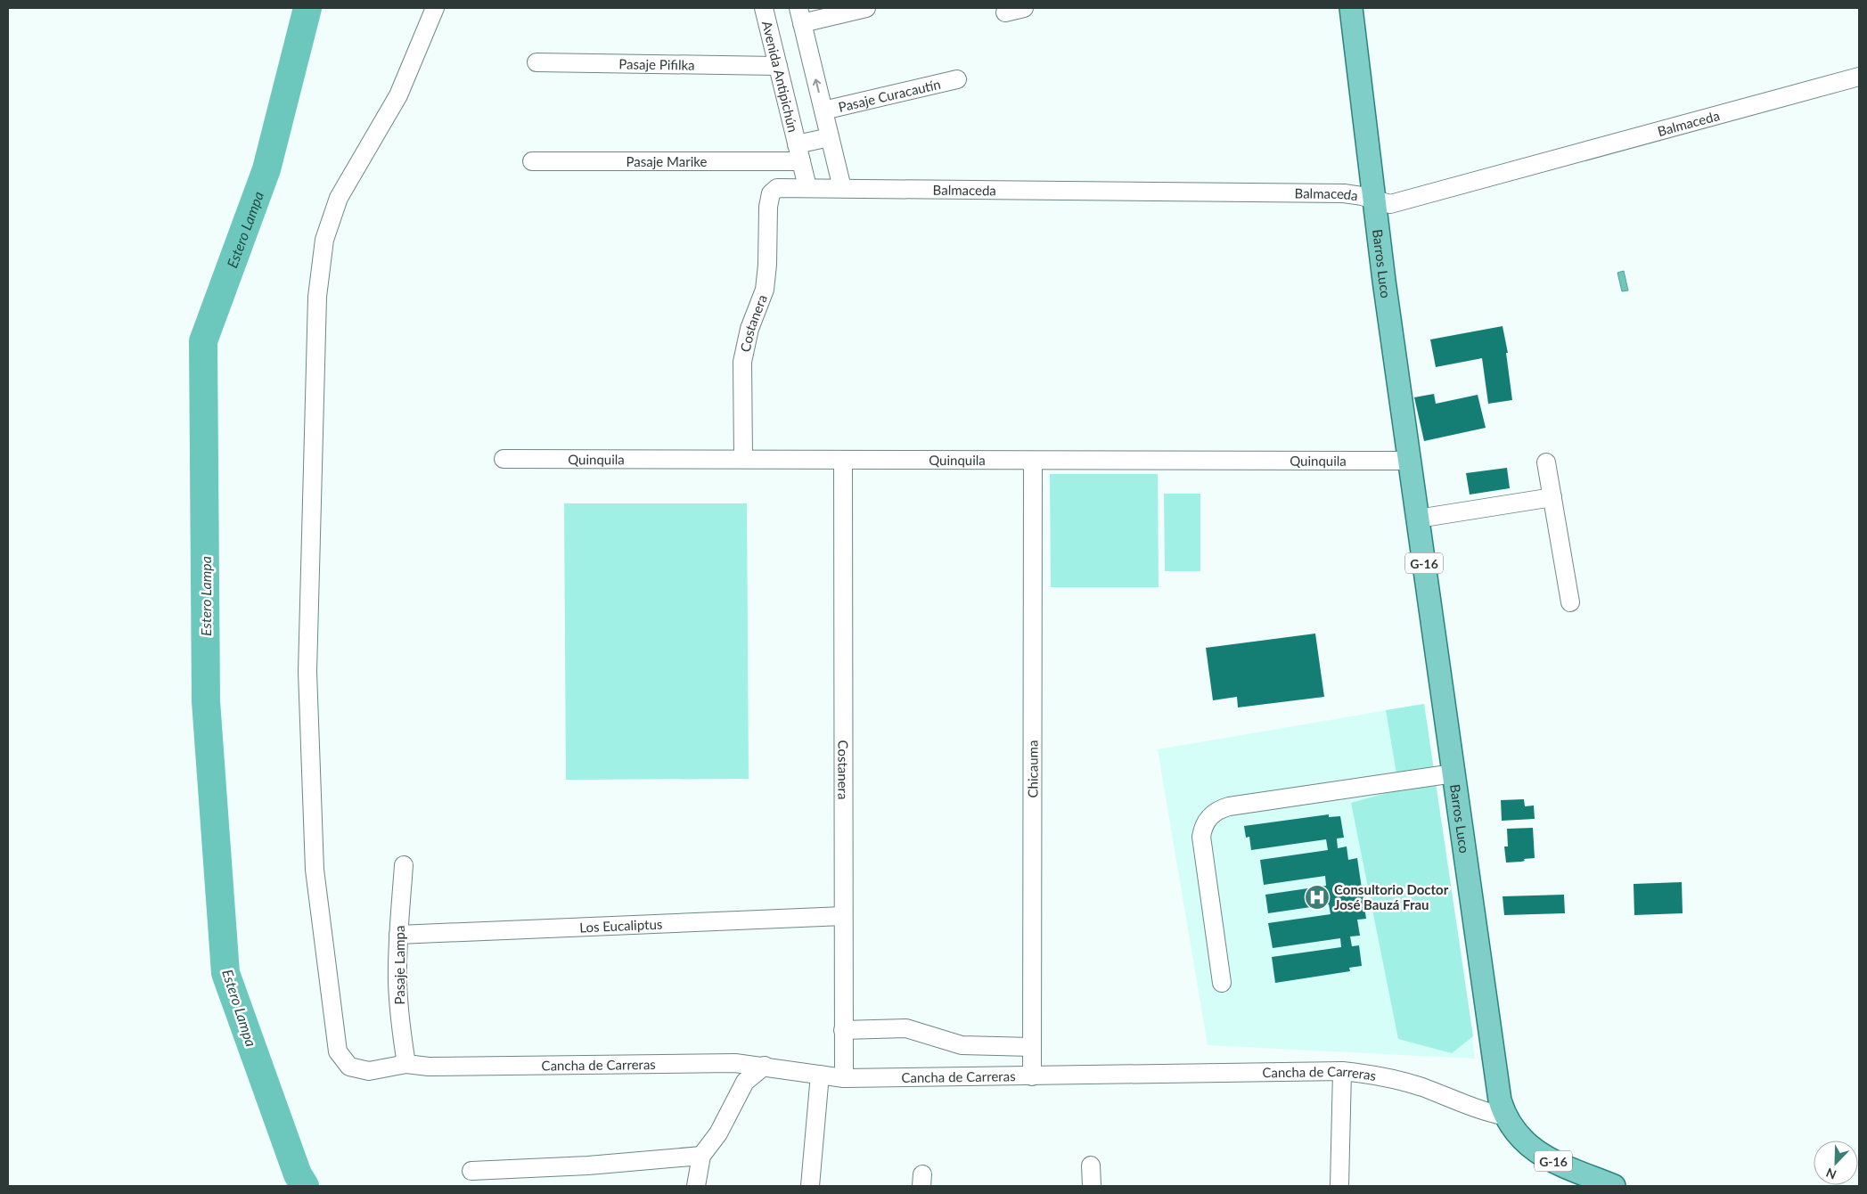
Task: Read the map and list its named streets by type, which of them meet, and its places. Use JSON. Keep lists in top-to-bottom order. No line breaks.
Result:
{"streets":{"main road":["Barros Luco","G-16"],"street":["Pasaje Pifilka","Avenida Antipichún","Pasaje Curacautín","Balmaceda","Pasaje Marike","Costanera","Quinquila","Chicauma","Los Eucaliptus","Pasaje Lampa","Cancha de Carreras"]},"crossings":[["Pasaje Pifilka","Avenida Antipichún"],["Avenida Antipichún","Balmaceda"],["Avenida Antipichún","Pasaje Marike"],["Balmaceda","Barros Luco"],["Balmaceda","Costanera"],["Barros Luco","Quinquila"],["Barros Luco","G-16"],["Barros Luco","Cancha de Carreras"],["Costanera","Quinquila"],["Costanera","Los Eucaliptus"],["Costanera","Cancha de Carreras"],["Quinquila","Chicauma"],["G-16","Cancha de Carreras"],["Chicauma","Cancha de Carreras"],["Los Eucaliptus","Pasaje Lampa"],["Pasaje Lampa","Cancha de Carreras"]],"water":["Estero Lampa"],"places":{"hospital":["Consultorio Doctor José Bauzá Frau"]},"north":"bottom left"}
